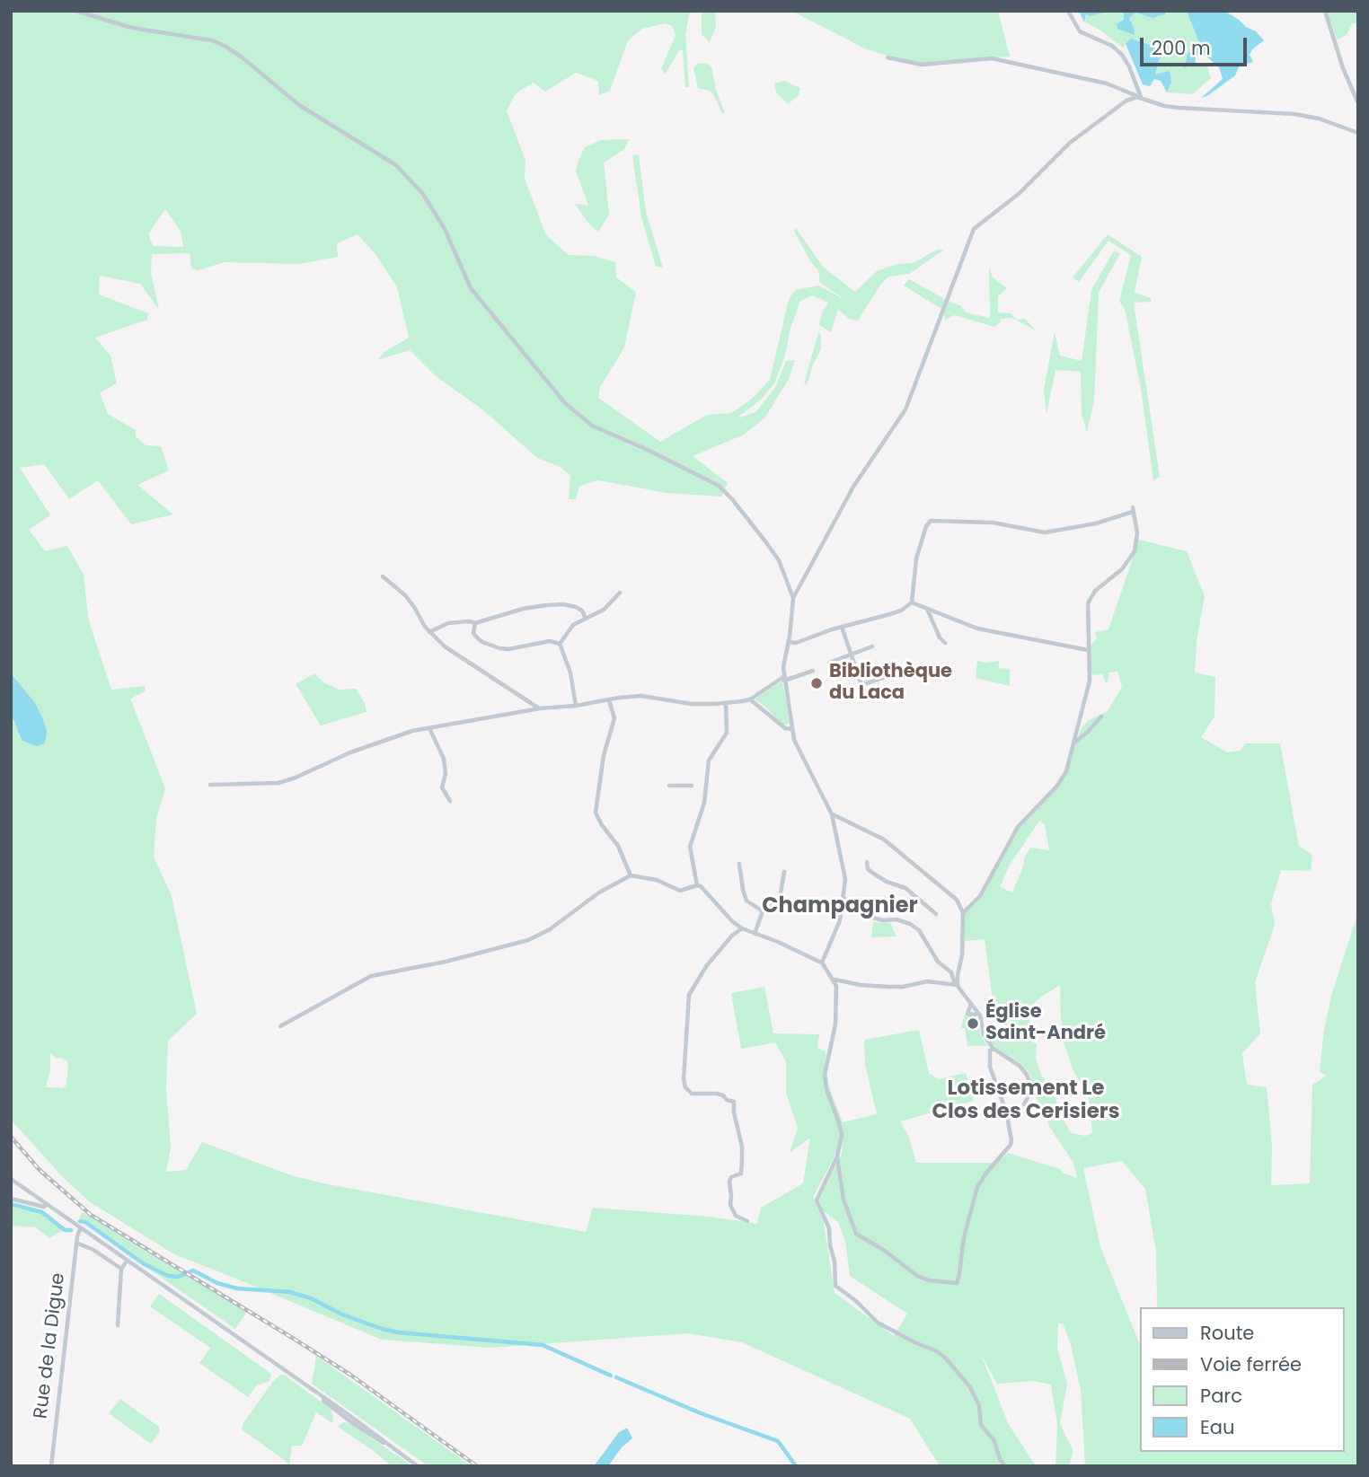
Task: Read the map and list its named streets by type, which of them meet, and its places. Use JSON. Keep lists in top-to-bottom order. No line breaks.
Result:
{"streets":{"street":["Rue de la Digue"]},"districts":["Champagnier","Lotissement Le Clos des Cerisiers"],"places":["Bibliothèque du Laca","Église Saint-André"],"legend":["Route","Voie ferrée","Parc","Eau"],"scale_bar":"200 m"}
